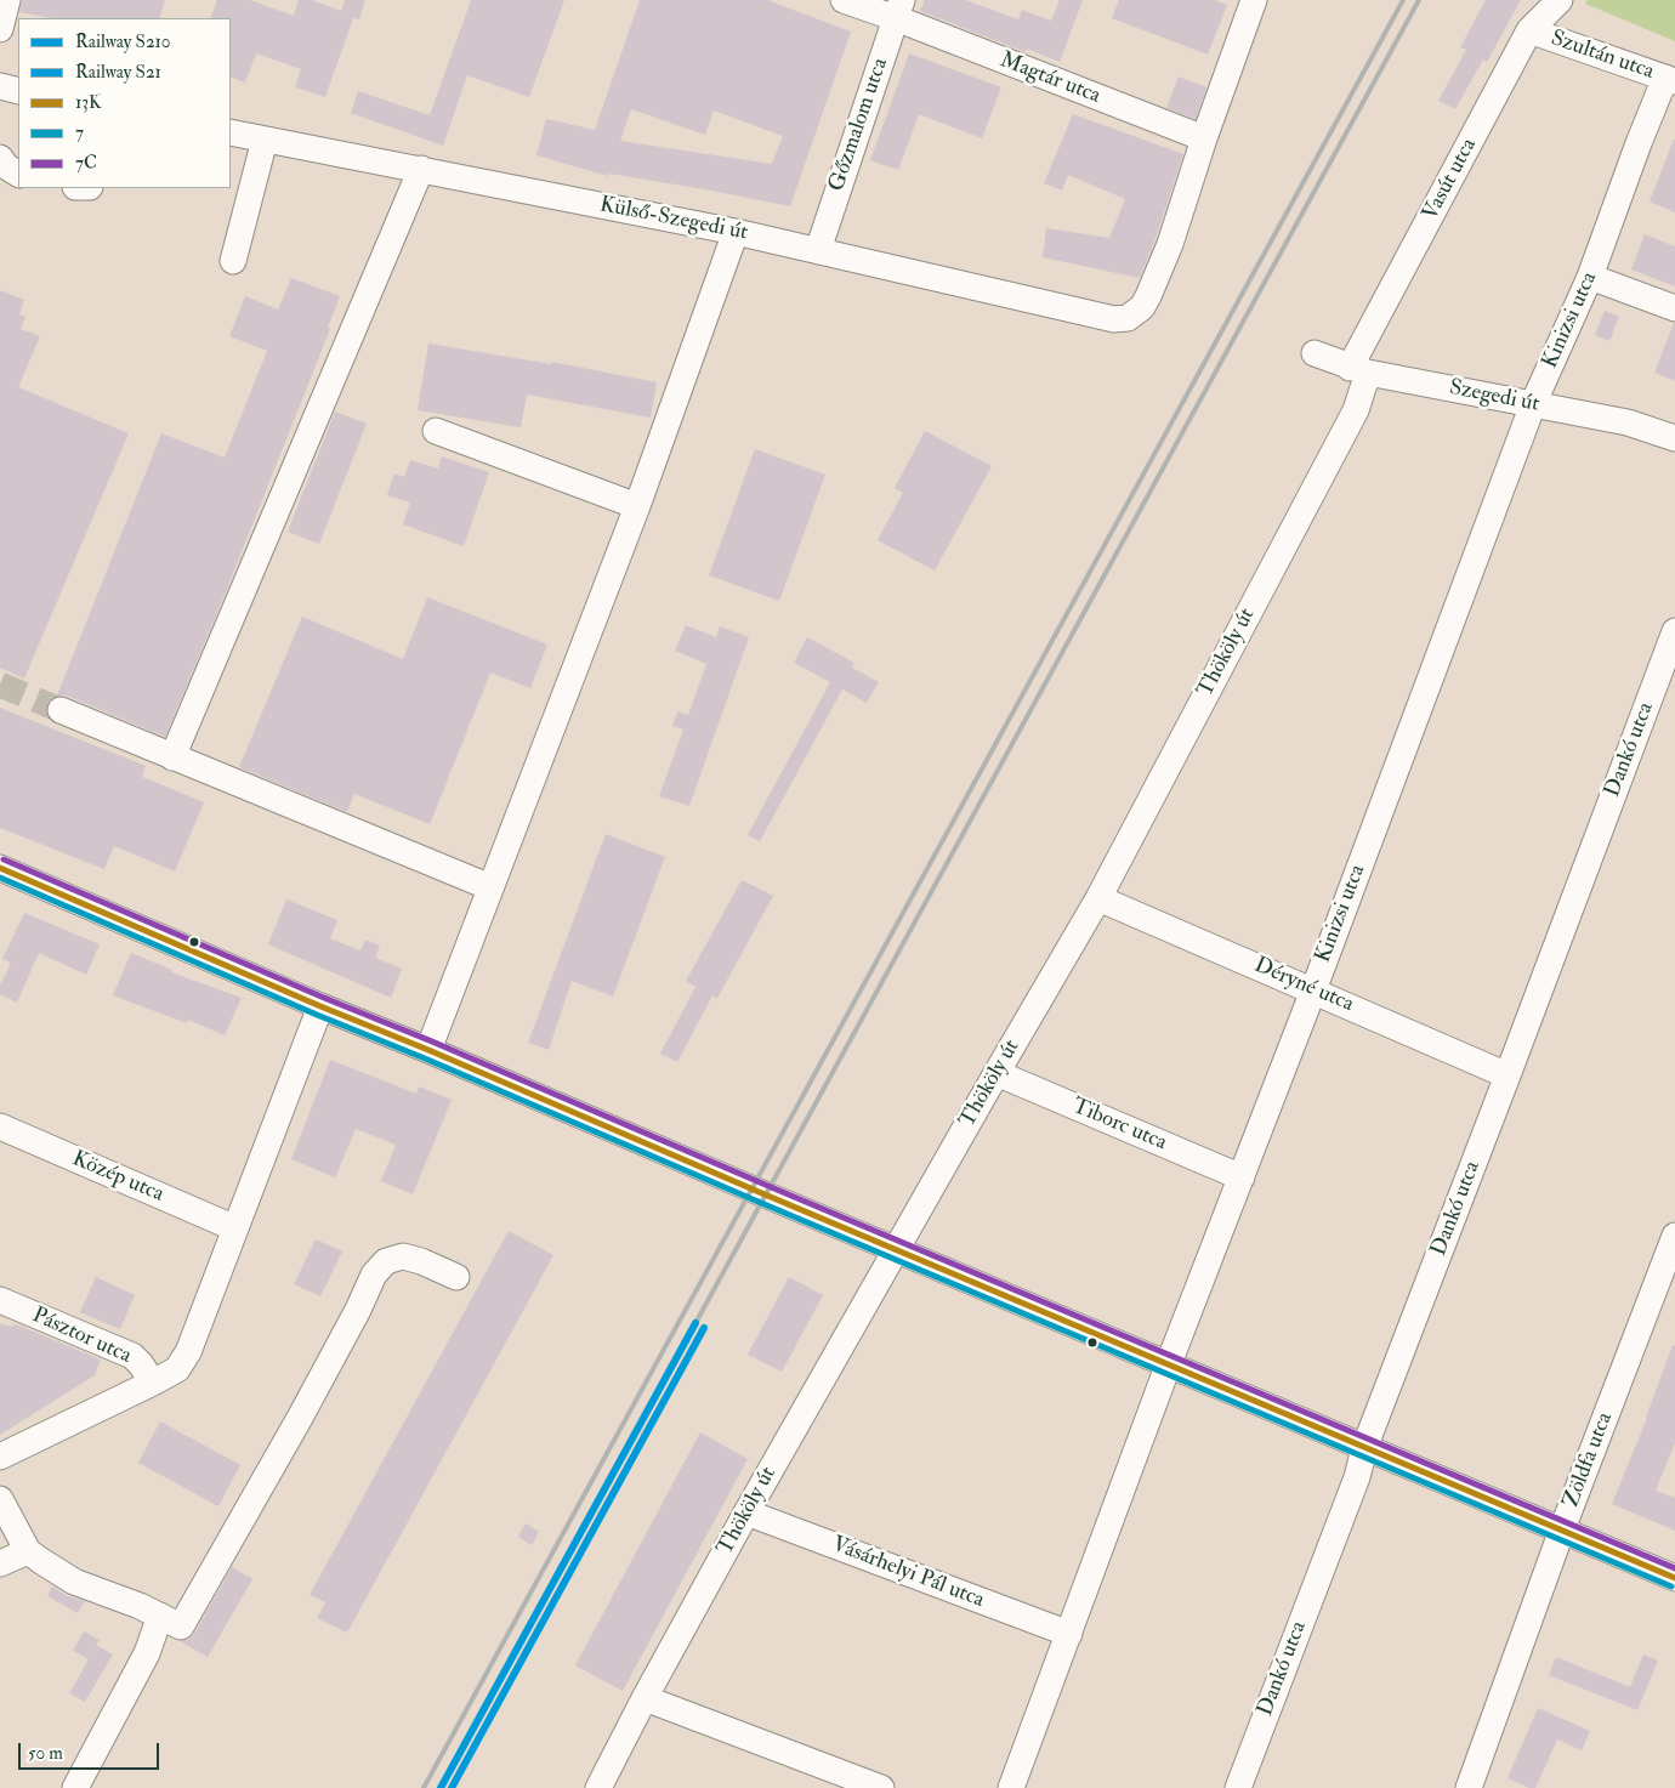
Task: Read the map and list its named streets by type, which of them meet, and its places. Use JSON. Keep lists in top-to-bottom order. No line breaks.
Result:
{"streets":{"street":["Szultán utca","Magtár utca","Gőzmalom utca","Vasút utca","Külső-Szegedi út","Kinizsi utca","Szegedi út","Thököly út","Dankó utca","Déryné utca","Tiborc utca","Közép utca","Pásztor utca","Zöldfa utca","Vásárhelyi Pál utca"]},"crossings":[["Szultán utca","Vasút utca"],["Szultán utca","Kinizsi utca"],["Magtár utca","Gőzmalom utca"],["Magtár utca","Külső-Szegedi út"],["Gőzmalom utca","Külső-Szegedi út"],["Vasút utca","Szegedi út"],["Vasút utca","Thököly út"],["Kinizsi utca","Szegedi út"],["Kinizsi utca","Déryné utca"],["Kinizsi utca","Tiborc utca"],["Kinizsi utca","Vásárhelyi Pál utca"],["Szegedi út","Thököly út"],["Thököly út","Déryné utca"],["Thököly út","Tiborc utca"],["Thököly út","Vásárhelyi Pál utca"],["Dankó utca","Déryné utca"]],"lines":["transit line 7C","transit line 13K","transit line 7","rail line S210","rail line S21"],"legend":["Railway S210","Railway S21","13K","7","7C"],"scale_bar":"50 m"}
